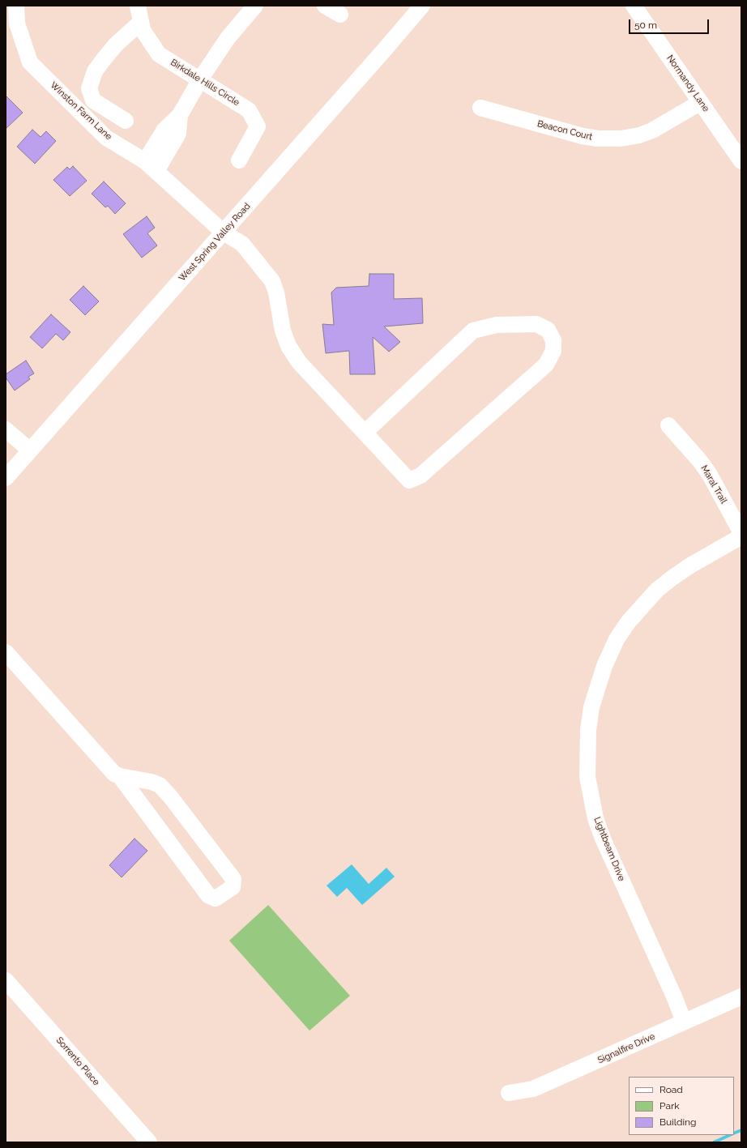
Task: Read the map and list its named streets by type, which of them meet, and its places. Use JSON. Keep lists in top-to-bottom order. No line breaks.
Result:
{"streets":{"street":["Birkdale Hills Circle","Normandy Lane","Winston Farm Lane","Beacon Court","West Spring Valley Road","Maral Trail","Lightbeam Drive","Signalfire Drive","Sorrento Place"]},"crossings":[["Normandy Lane","Beacon Court"],["Winston Farm Lane","West Spring Valley Road"],["Lightbeam Drive","Signalfire Drive"]],"legend":["Road","Park","Building"],"scale_bar":"50 m"}
